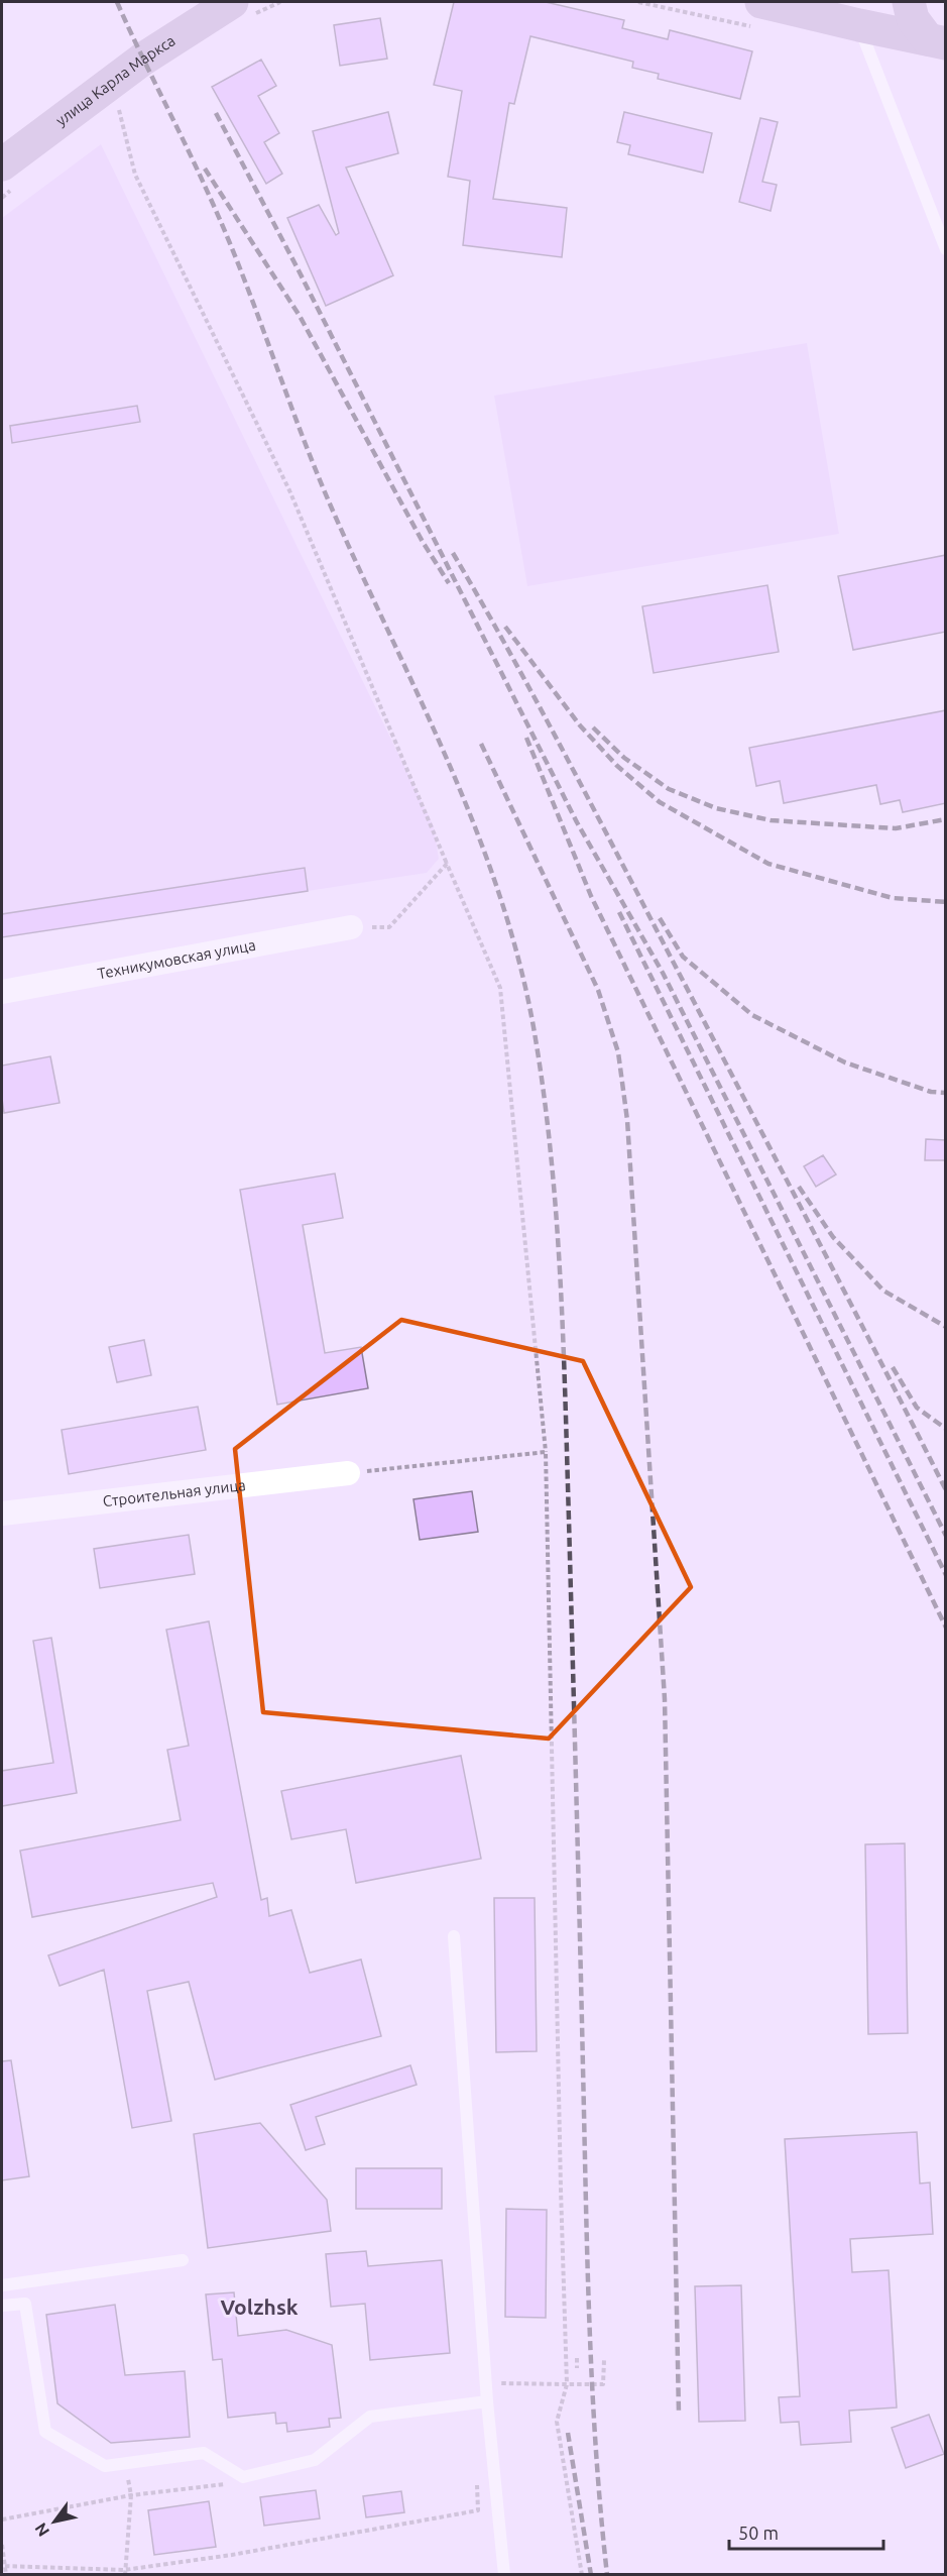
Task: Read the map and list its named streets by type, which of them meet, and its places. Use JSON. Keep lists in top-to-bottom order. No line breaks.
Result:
{"streets":{"main road":["улица Карла Маркса"],"street":["Техникумовская улица","Строительная улица"]},"districts":["Volzhsk"],"scale_bar":"50 m","north":"bottom left"}
